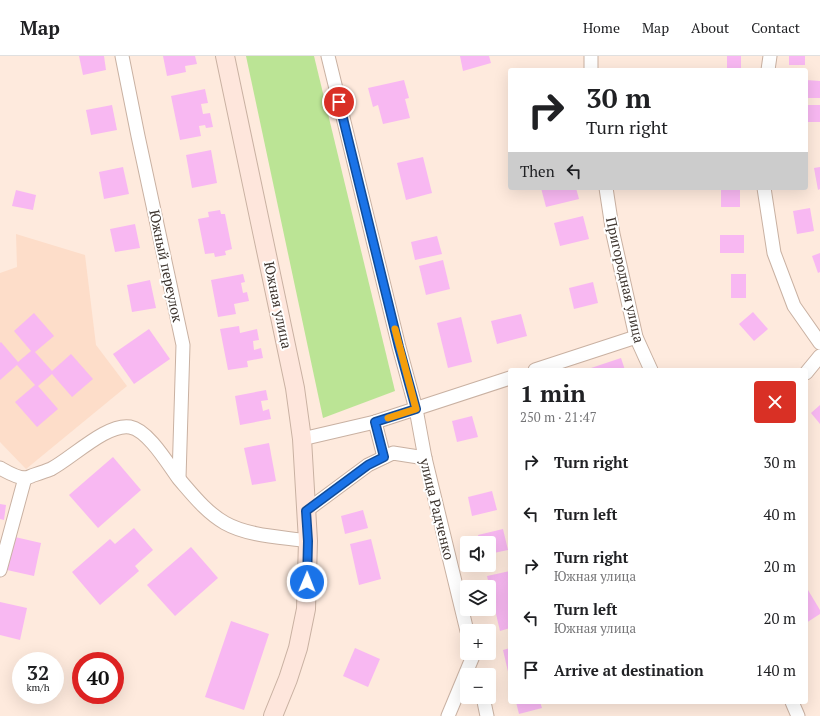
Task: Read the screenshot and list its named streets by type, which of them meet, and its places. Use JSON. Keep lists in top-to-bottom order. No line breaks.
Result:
{"streets":{"street":["Южный переулок","Пригородная улица","Южная улица","улица Радченко"]},"page":{"header":"Map","nav":["Home","Map","About","Contact"],"turn":["30 m","Turn right"],"then":"Then","heading":["1 min","250 m · 21:47"],"list":[{"name":"Turn right","value":"30 m"},{"name":"Turn left","value":"40 m"},{"name":"Turn right","note":"Южная улица","value":"20 m"},{"name":"Turn left","note":"Южная улица","value":"20 m"},{"name":"Arrive at destination","value":"140 m"}],"map_buttons":["+","−"],"speed":"32 km/h","limit":"40"}}
